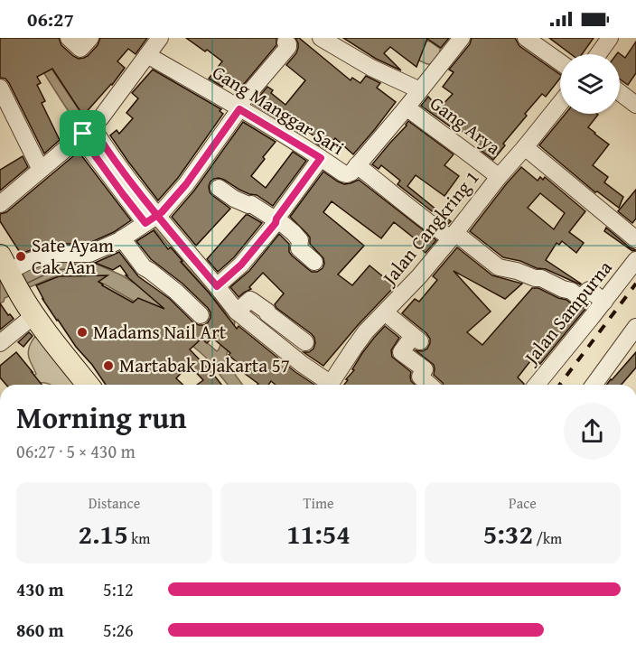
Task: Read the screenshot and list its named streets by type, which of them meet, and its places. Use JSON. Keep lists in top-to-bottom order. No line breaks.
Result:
{"streets":{"street":["Gang Manggar Sari","Gang Arya","Jalan Cangkring 1","Jalan Sampurna"]},"crossings":[["Gang Manggar Sari","Gang Arya"],["Gang Arya","Jalan Cangkring 1"]],"places":["Sate Ayam Cak Aan","Madams Nail Art","Martabak Djakarta 57"],"page":{"status":"06:27","heading":["Morning run","06:27 · 5 × 430 m"],"stats":[["Distance","2.15 km"],["Time","11:54"],["Pace","5:32 /km"]],"list":[{"name":"430 m","note":"5:12"},{"name":"860 m","note":"5:26"}]}}
